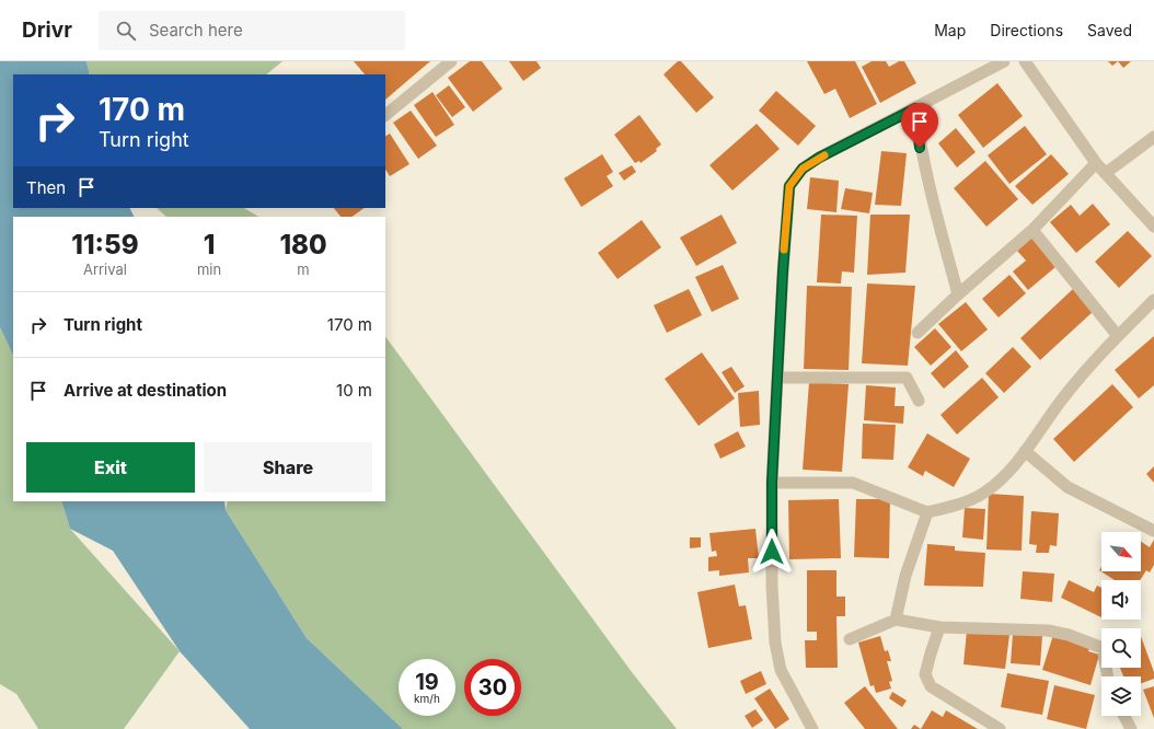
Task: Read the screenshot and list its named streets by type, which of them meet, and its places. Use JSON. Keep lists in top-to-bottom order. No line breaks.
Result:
{"north":"bottom right","page":{"header":"Drivr","search":"Search here","nav":["Map","Directions","Saved"],"turn":["170 m","Turn right"],"then":"Then","eta":["11:59","Arrival","1","min","180","m"],"list":[{"name":"Turn right","value":"170 m"},{"name":"Arrive at destination","value":"10 m"}],"buttons":["Exit","Share"],"speed":"19 km/h","limit":"30"}}
